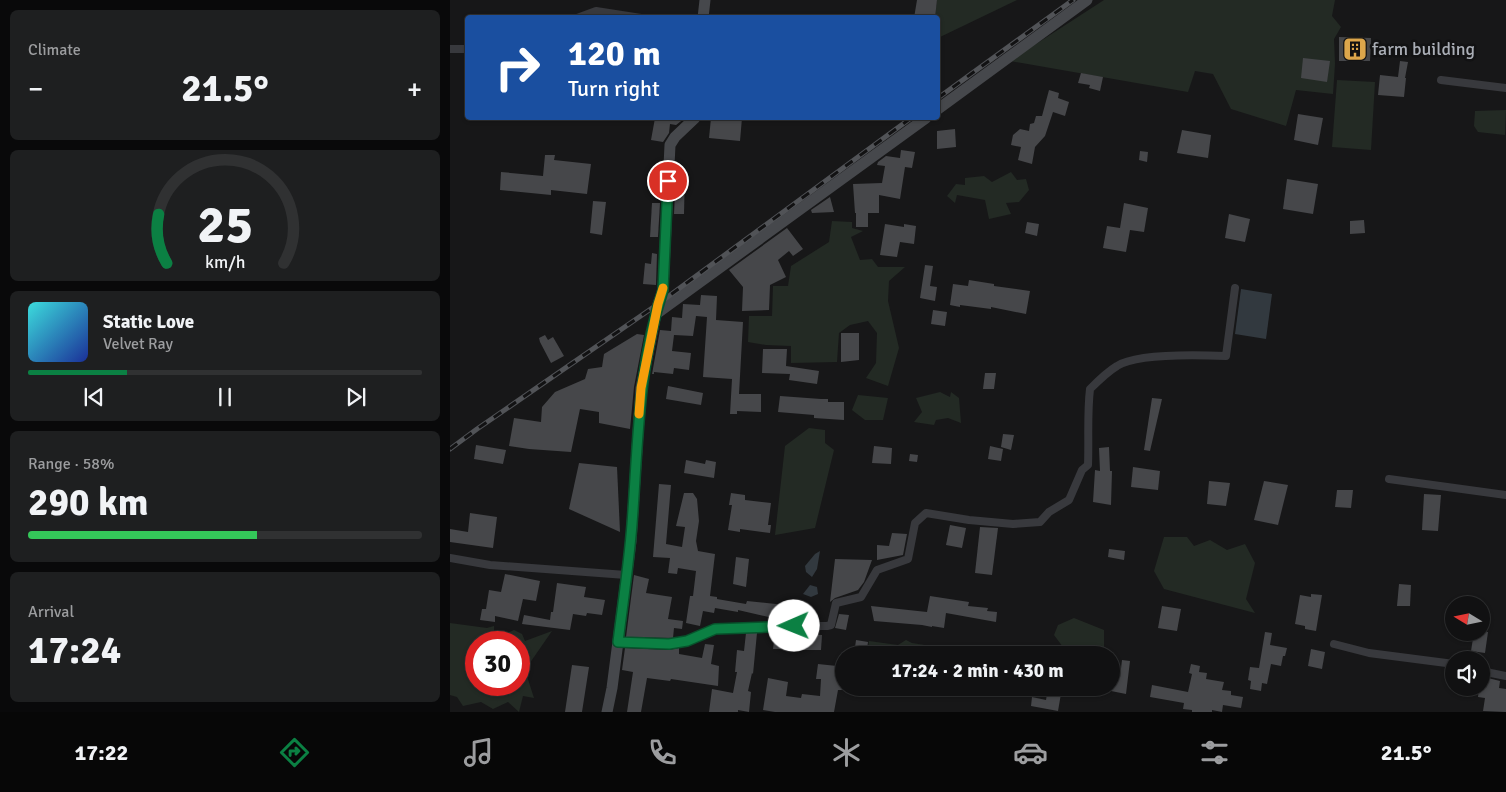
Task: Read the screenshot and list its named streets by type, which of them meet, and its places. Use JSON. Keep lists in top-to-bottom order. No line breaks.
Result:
{"places":{"building":["farm building"]},"north":"left","page":{"tile":["Climate",["Range · 58%","290 km"],["Arrival","17:24"]],"turn":["120 m","Turn right"],"heat":["−","21.5°","+"],"song":["Static Love","Velvet Ray"],"limit":"30","trip":"17:24 · 2 min · 430 m","tabs":["17:22","21.5°"],"gauge":["25","km/h"]}}
